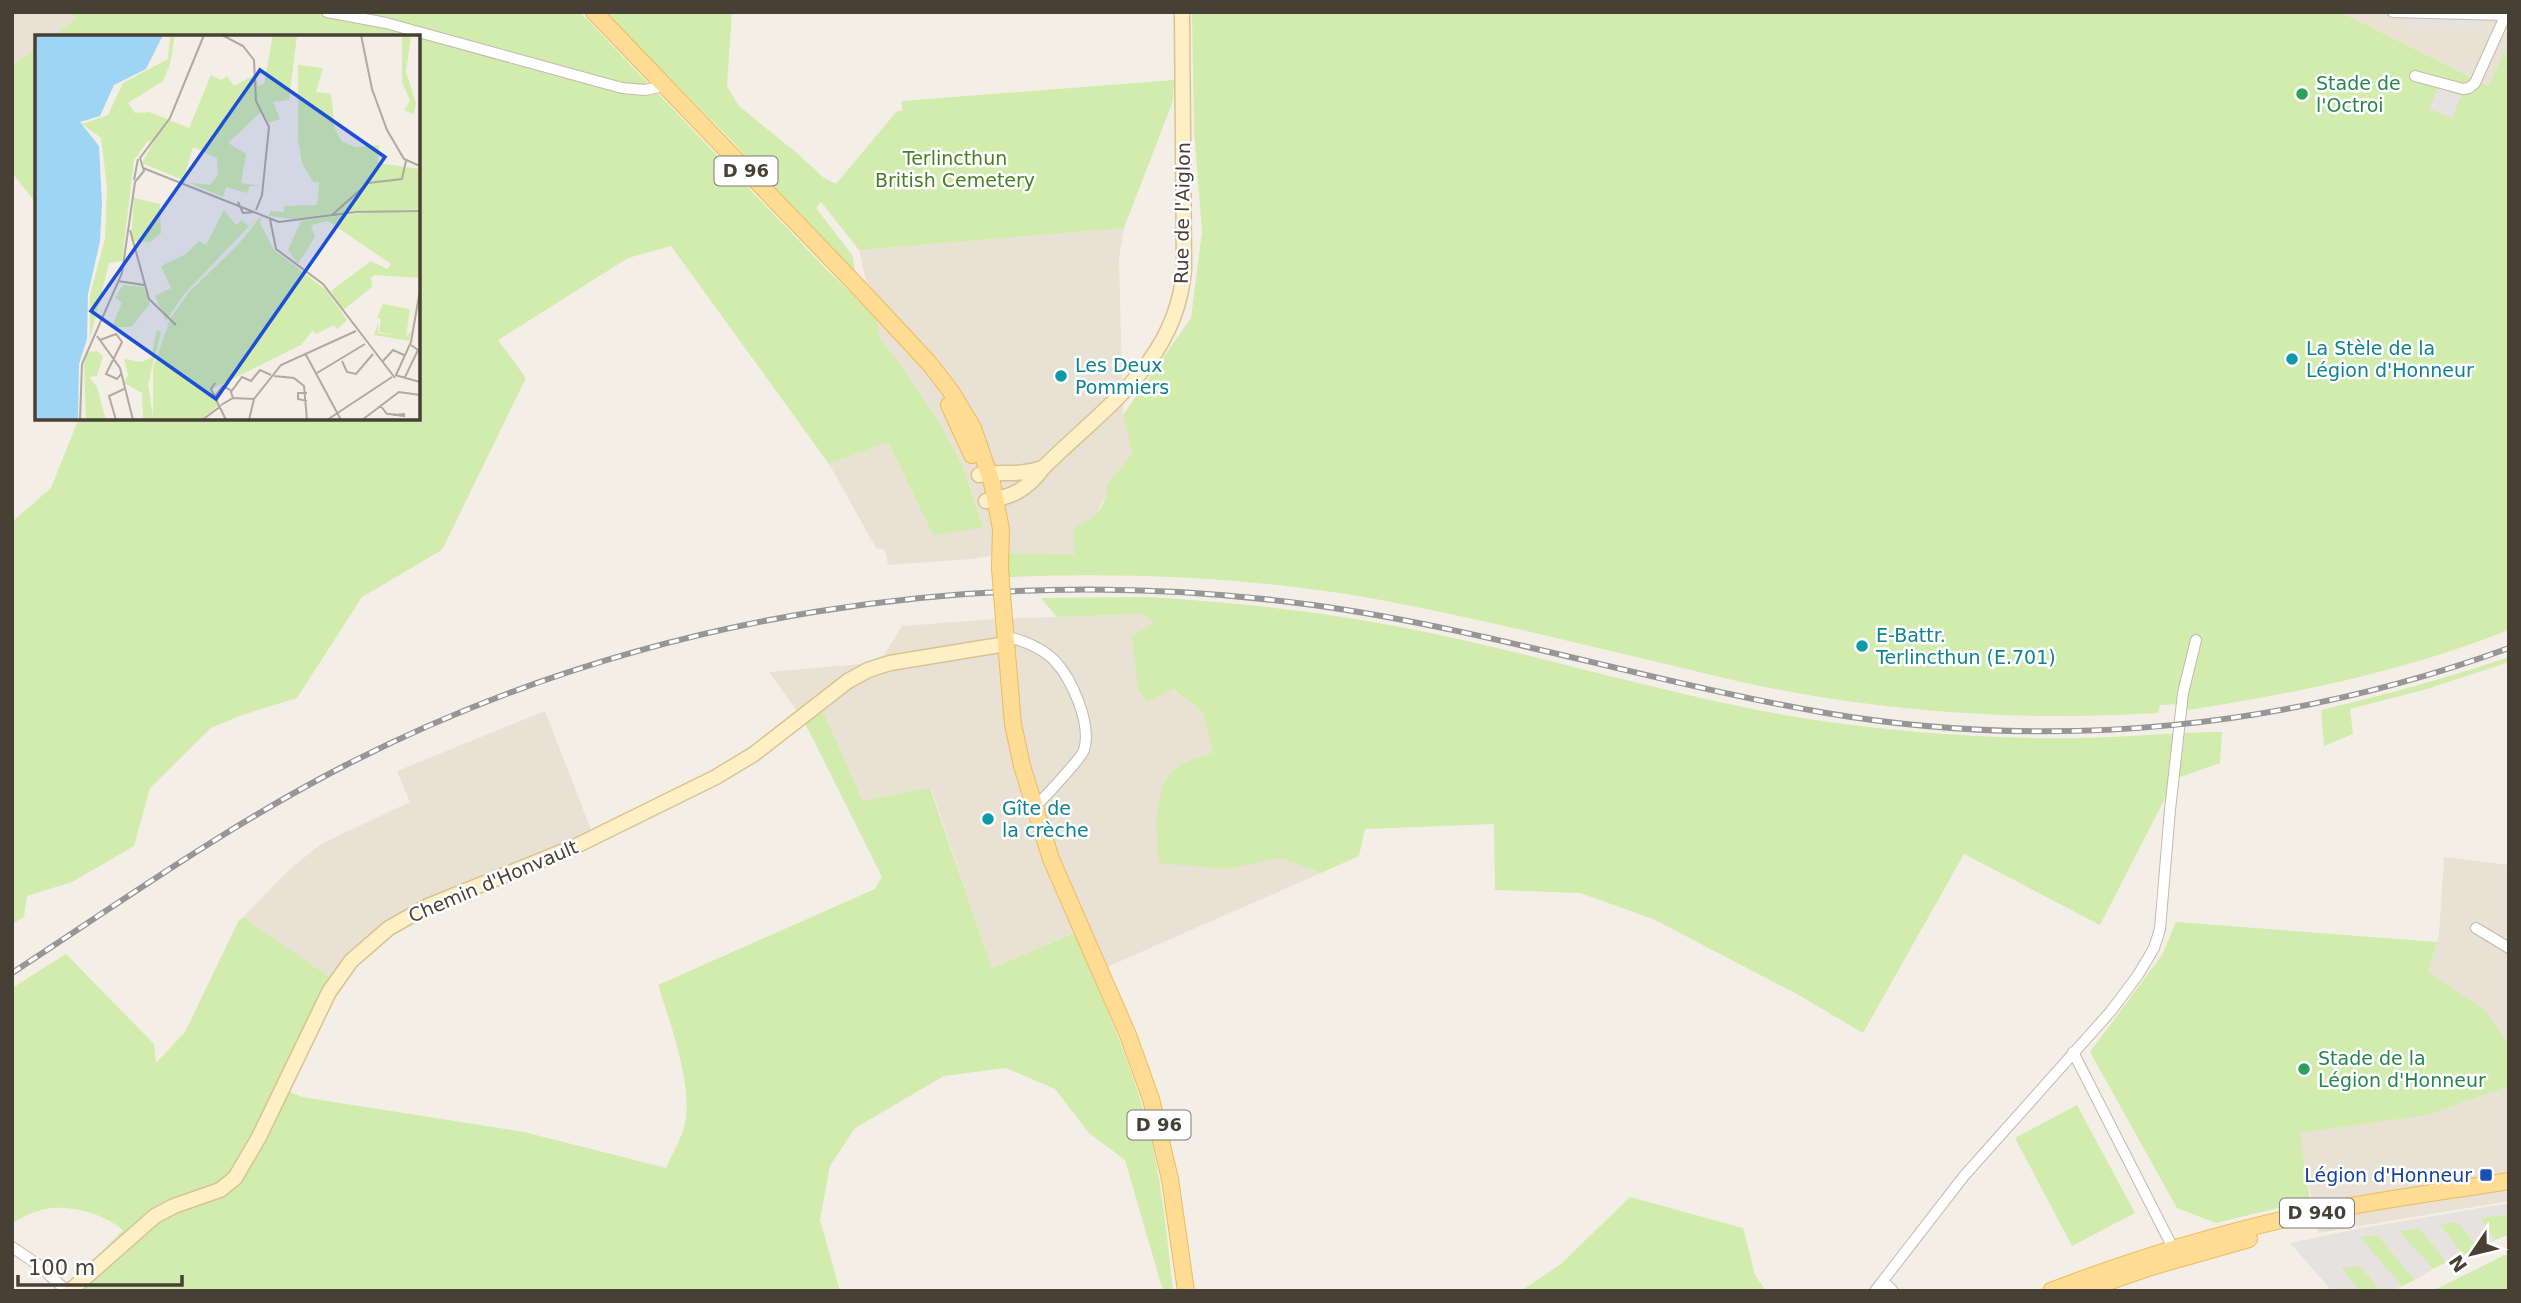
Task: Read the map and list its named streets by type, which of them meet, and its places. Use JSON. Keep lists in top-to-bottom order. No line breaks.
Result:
{"streets":{"main road":["D 96","D 940"],"street":["Rue de l'Aiglon","Chemin d'Honvault"]},"crossings":[["D 96","Rue de l'Aiglon"],["D 96","Chemin d'Honvault"]],"parks":["Terlincthun British Cemetery"],"places":{"other":["Stade de l'Octroi","La Stèle de la Légion d'Honneur","Les Deux Pommiers","E-Battr. Terlincthun (E.701)","Gîte de la crèche","Stade de la Légion d'Honneur"],"transit":["Légion d'Honneur"]},"scale_bar":"100 m","north":"bottom left"}
